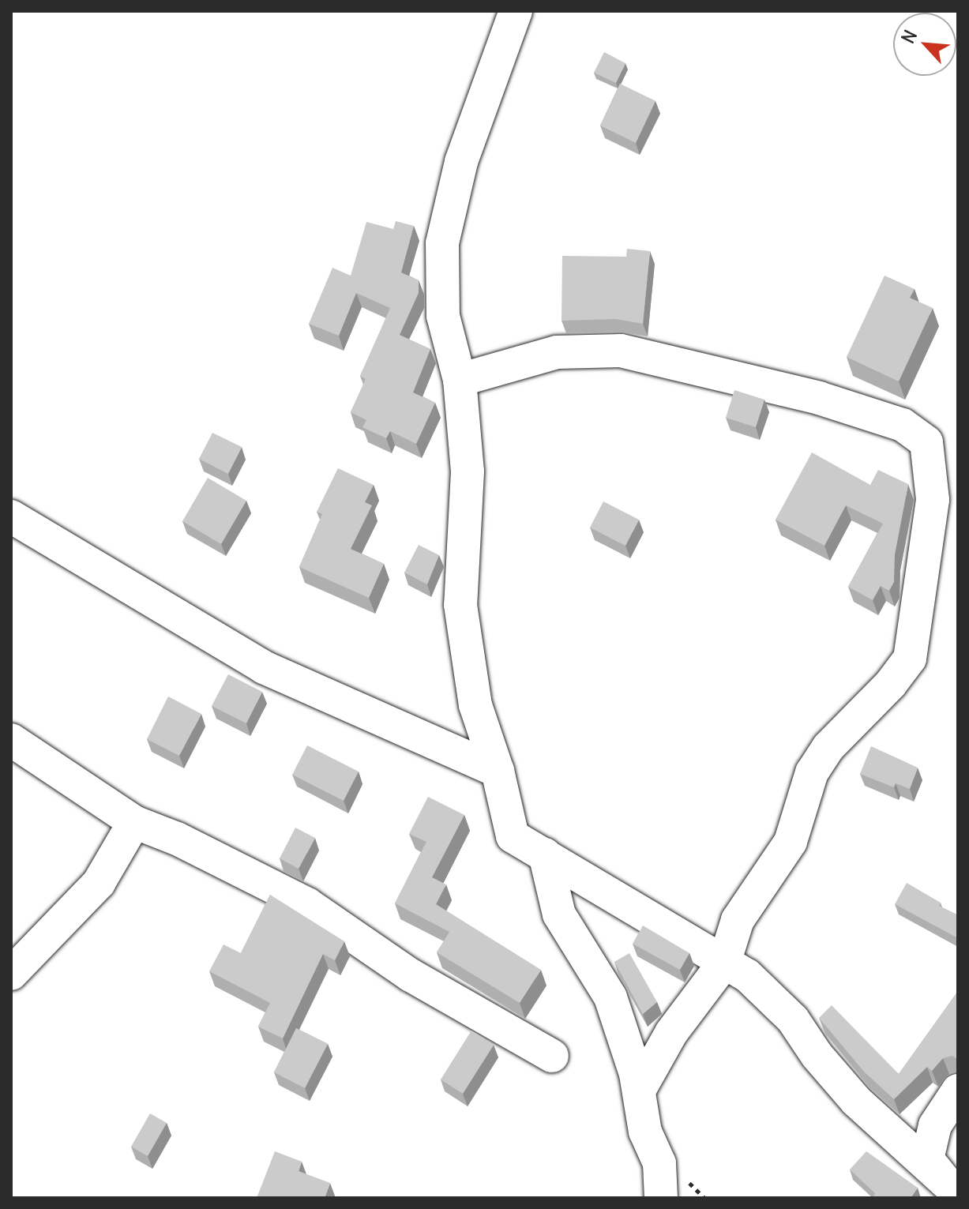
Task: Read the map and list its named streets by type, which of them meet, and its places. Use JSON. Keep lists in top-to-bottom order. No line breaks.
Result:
{"north":"top left"}
